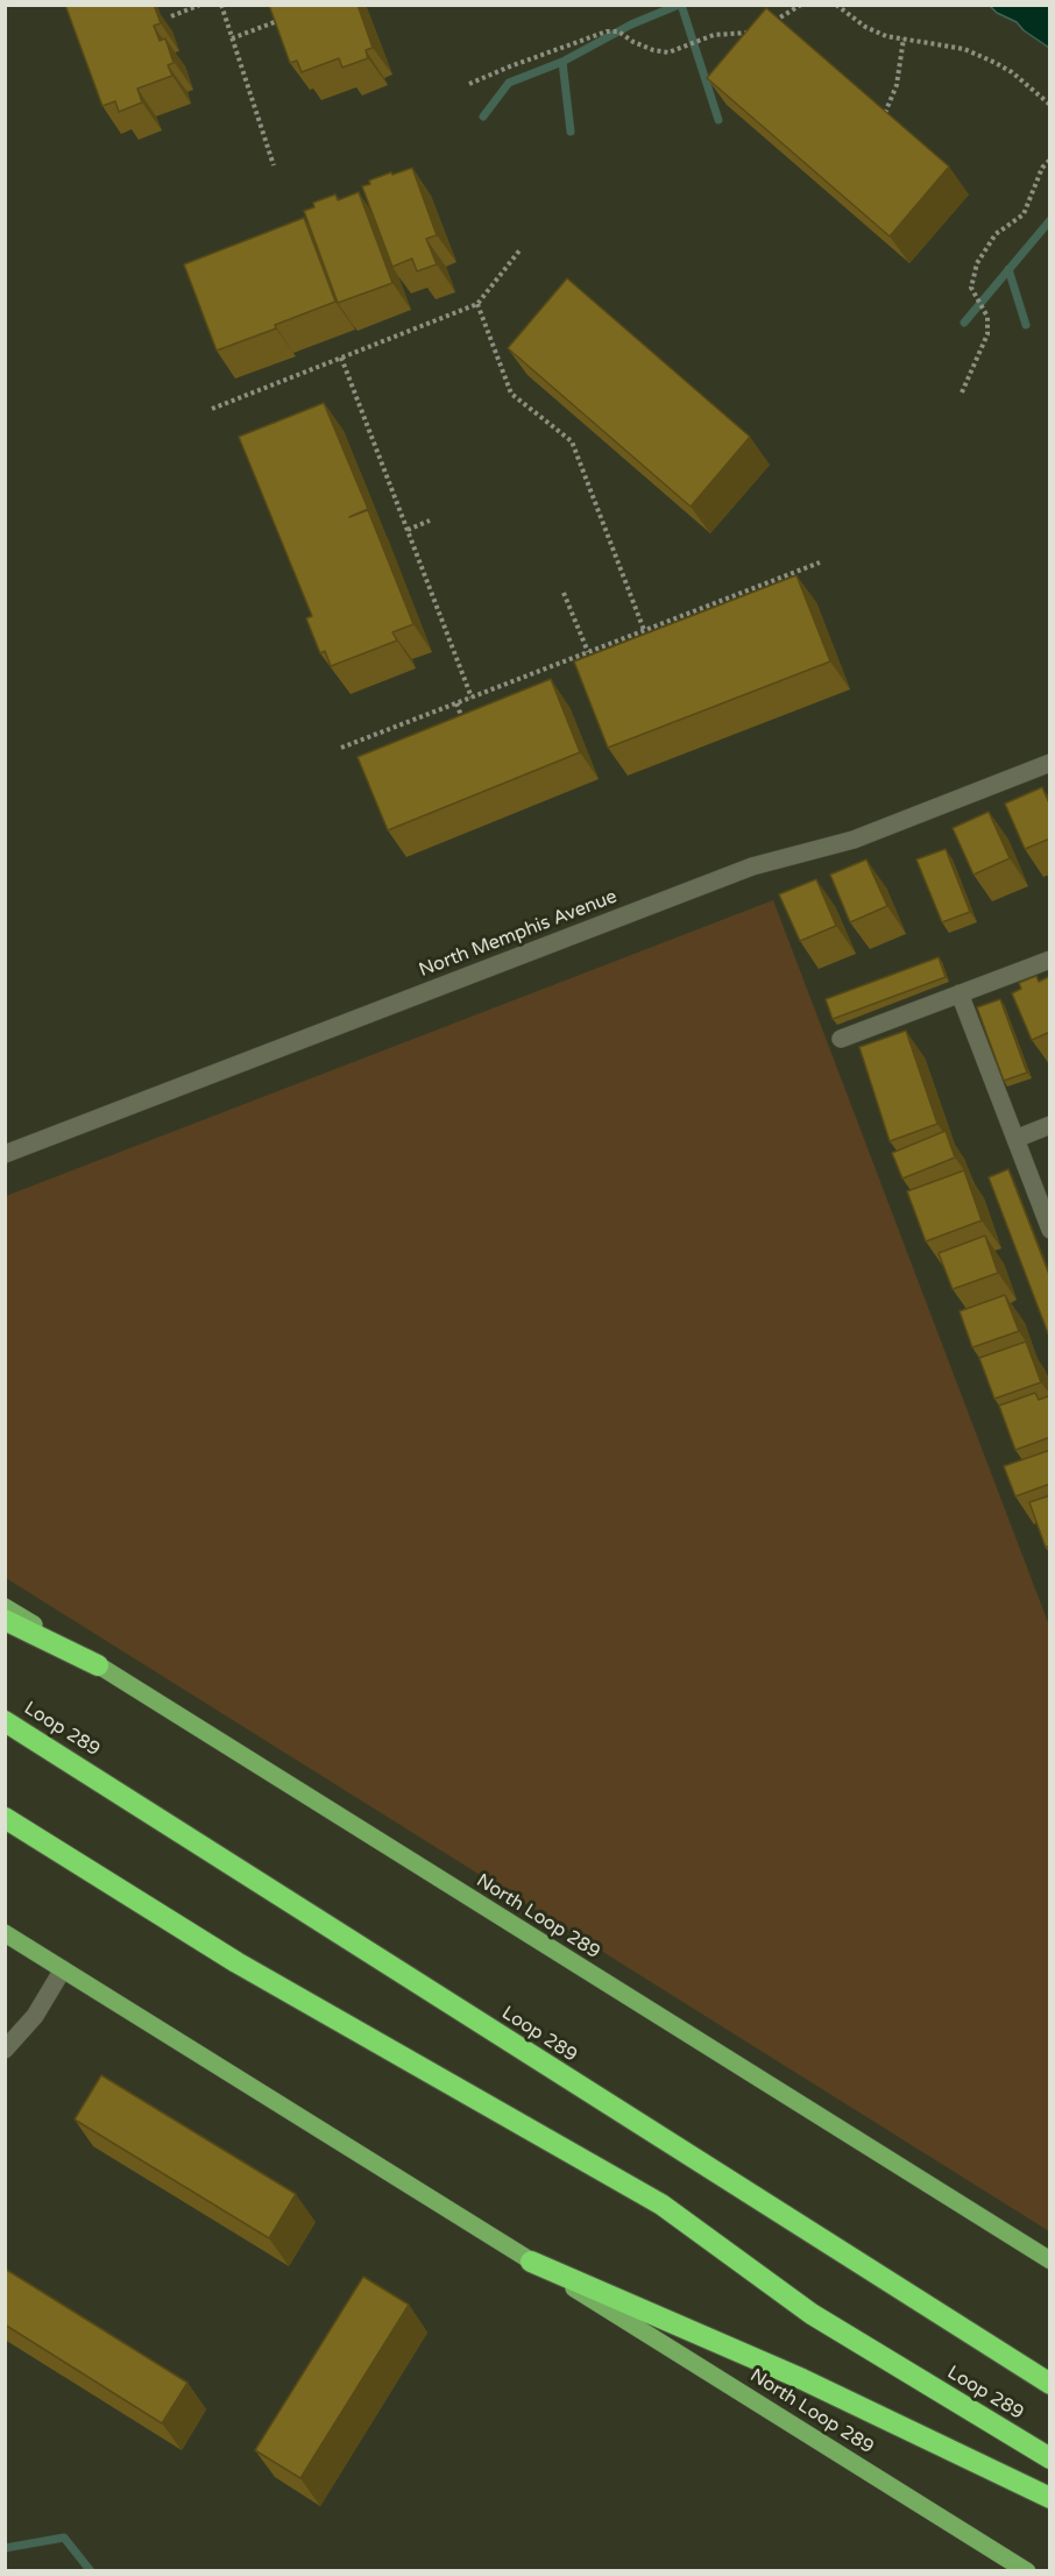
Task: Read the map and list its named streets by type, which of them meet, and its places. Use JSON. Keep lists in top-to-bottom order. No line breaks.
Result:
{"streets":{"highway":["Loop 289"],"main road":["North Loop 289"],"street":["North Memphis Avenue"]}}
